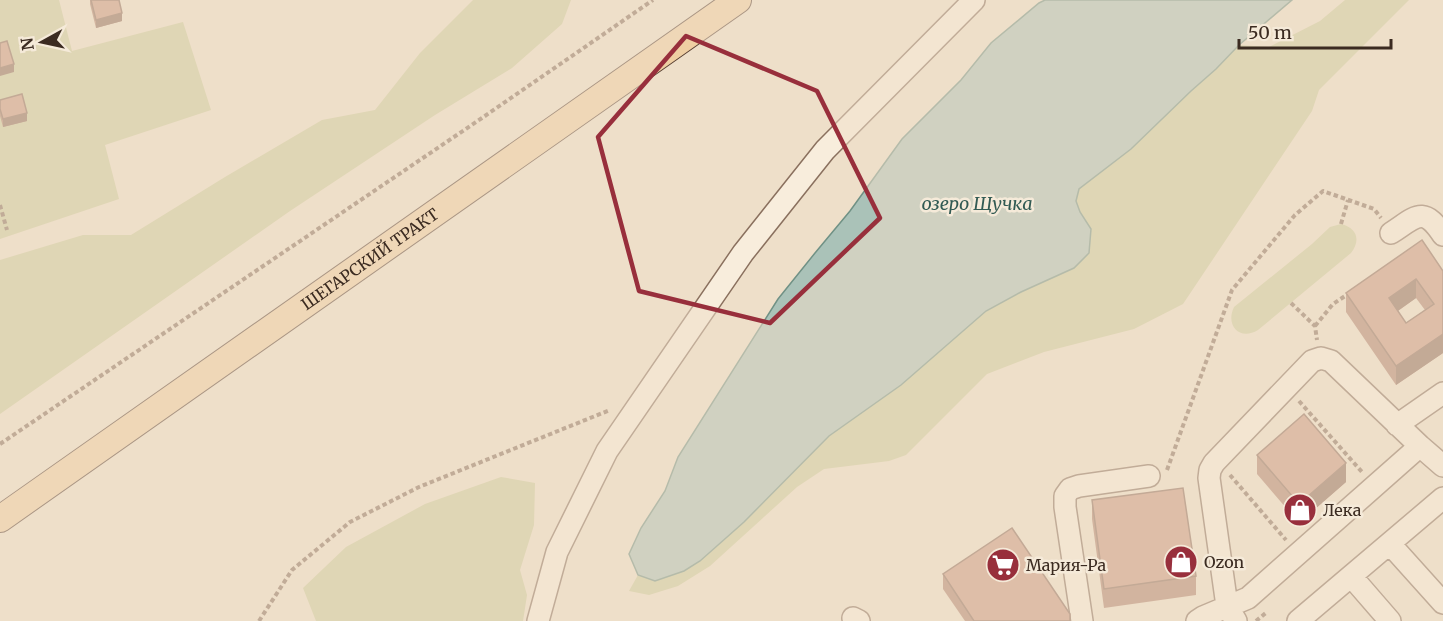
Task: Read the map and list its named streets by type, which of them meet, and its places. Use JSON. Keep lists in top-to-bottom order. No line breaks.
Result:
{"streets":{"main road":["ШЕГАРСКИЙ ТРАКТ"]},"water":["озеро Щучка"],"places":{"shop":["Лека","Ozon"],"supermarket":["Мария-Ра"]},"scale_bar":"50 m","north":"left"}
